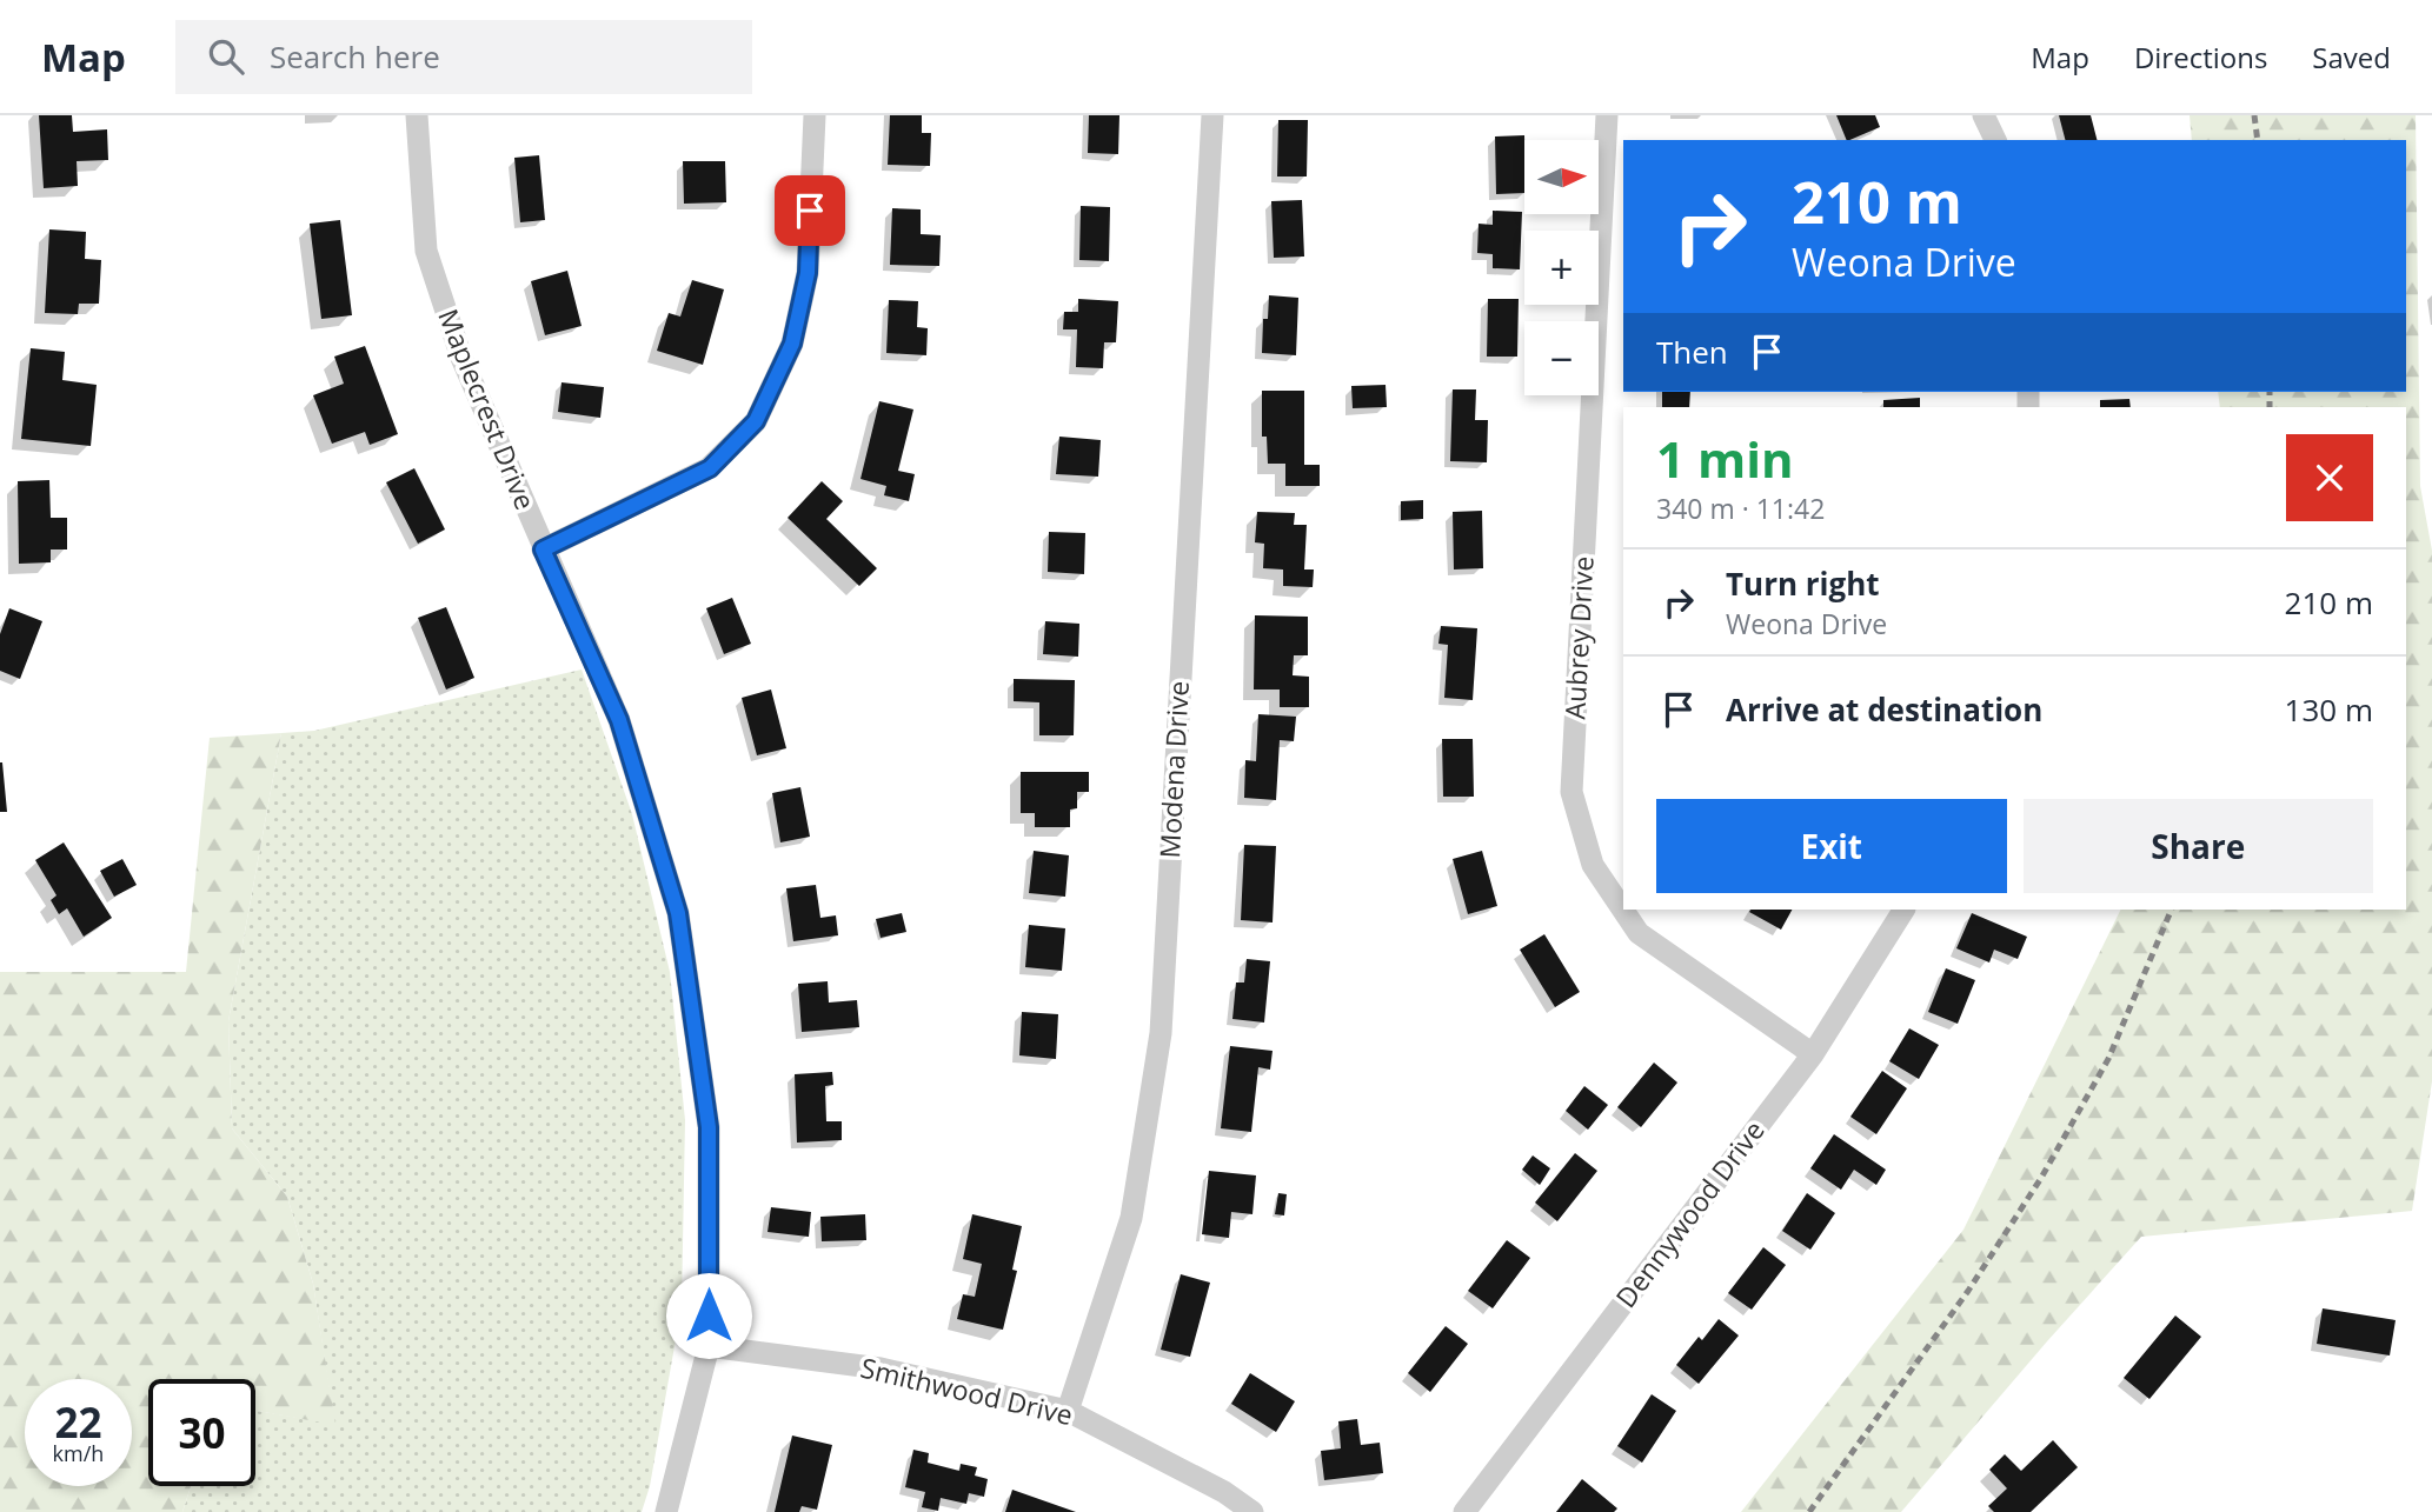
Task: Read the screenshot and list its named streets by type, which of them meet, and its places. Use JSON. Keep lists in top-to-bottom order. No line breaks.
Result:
{"streets":{"street":["Maplecrest Drive","Aubrey Drive","Modena Drive","Dennywood Drive","Smithwood Drive"]},"crossings":[["Maplecrest Drive","Smithwood Drive"],["Aubrey Drive","Dennywood Drive"],["Modena Drive","Smithwood Drive"]],"north":"right","page":{"header":"Map","search":"Search here","nav":["Map","Directions","Saved"],"map_buttons":["+","−"],"turn":["210 m","Weona Drive"],"then":"Then","heading":["1 min","340 m · 11:42"],"list":[{"name":"Turn right","note":"Weona Drive","value":"210 m"},{"name":"Arrive at destination","value":"130 m"}],"buttons":["Exit","Share"],"speed":"22 km/h","limit":"30"}}
